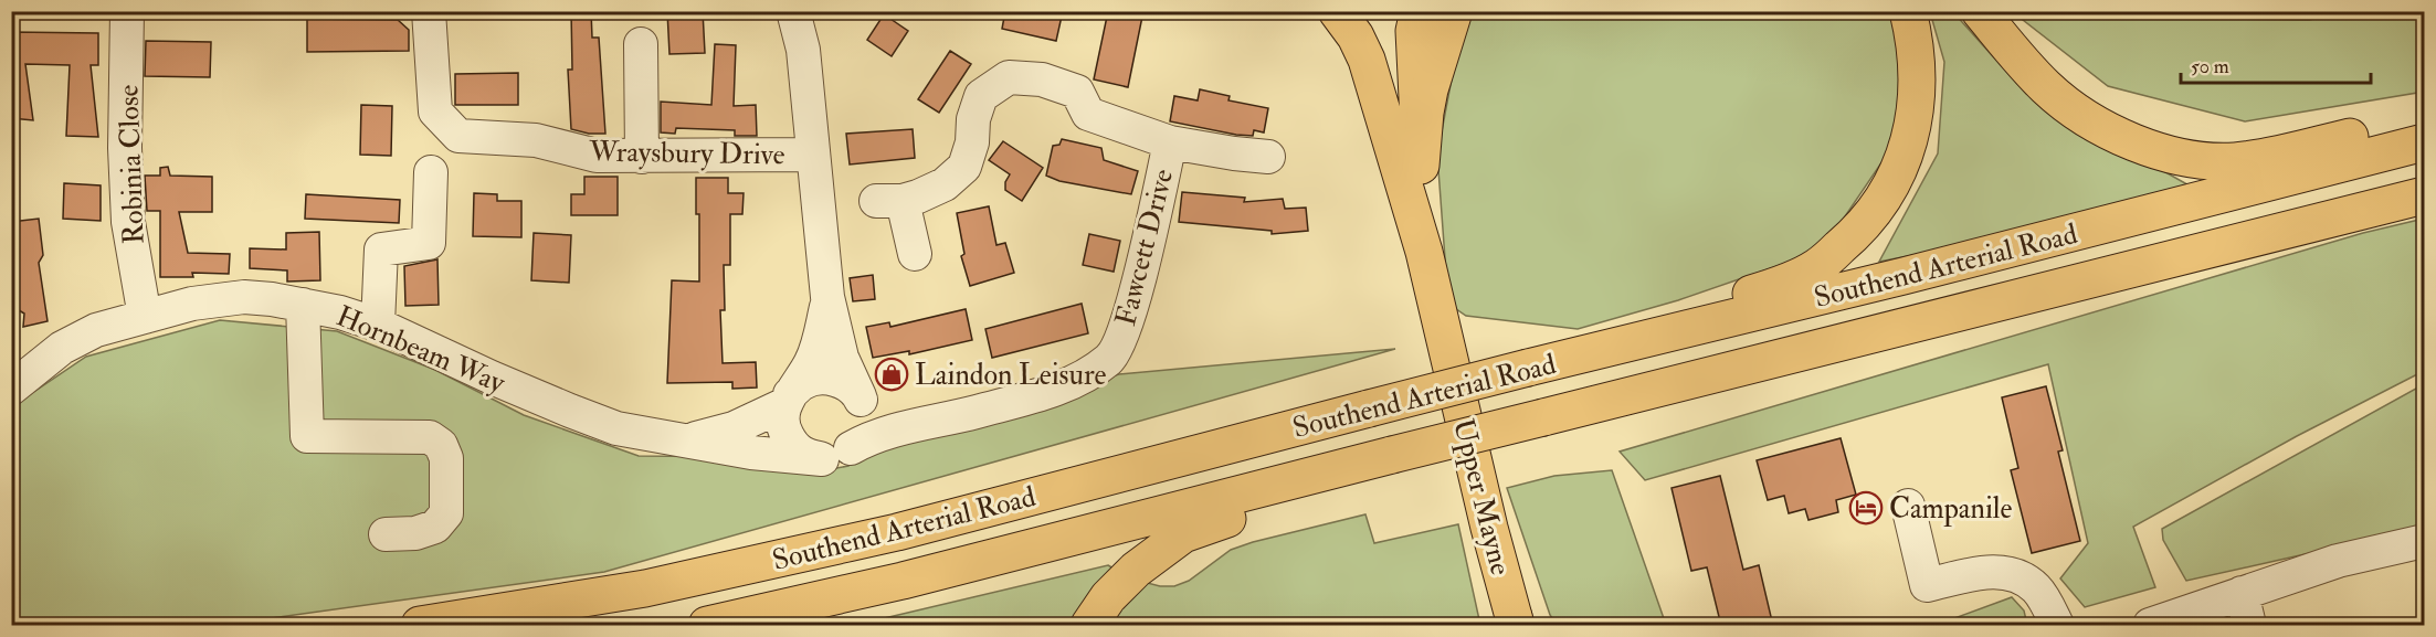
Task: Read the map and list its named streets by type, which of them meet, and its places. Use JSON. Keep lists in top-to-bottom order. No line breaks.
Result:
{"streets":{"main road":["Southend Arterial Road","Upper Mayne"],"street":["Wraysbury Drive","Robinia Close","Fawcett Drive","Hornbeam Way"]},"crossings":[["Robinia Close","Hornbeam Way"],["Fawcett Drive","Hornbeam Way"]],"places":{"shop":["Laindon Leisure"],"hotel":["Campanile"]},"scale_bar":"50 m"}
